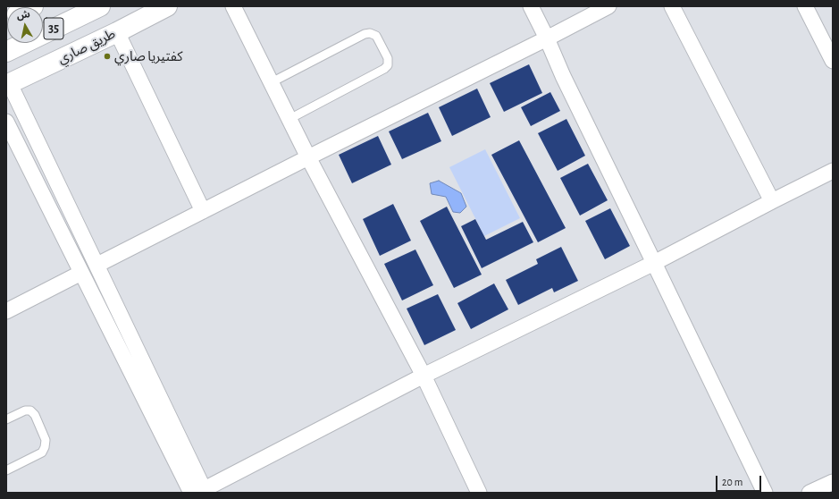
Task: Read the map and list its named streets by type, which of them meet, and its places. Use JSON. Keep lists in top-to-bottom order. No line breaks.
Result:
{"streets":{"main road":["35","طريق صاري"]},"places":["كفتيريا صاري"],"scale_bar":"20 m","north":"top"}
